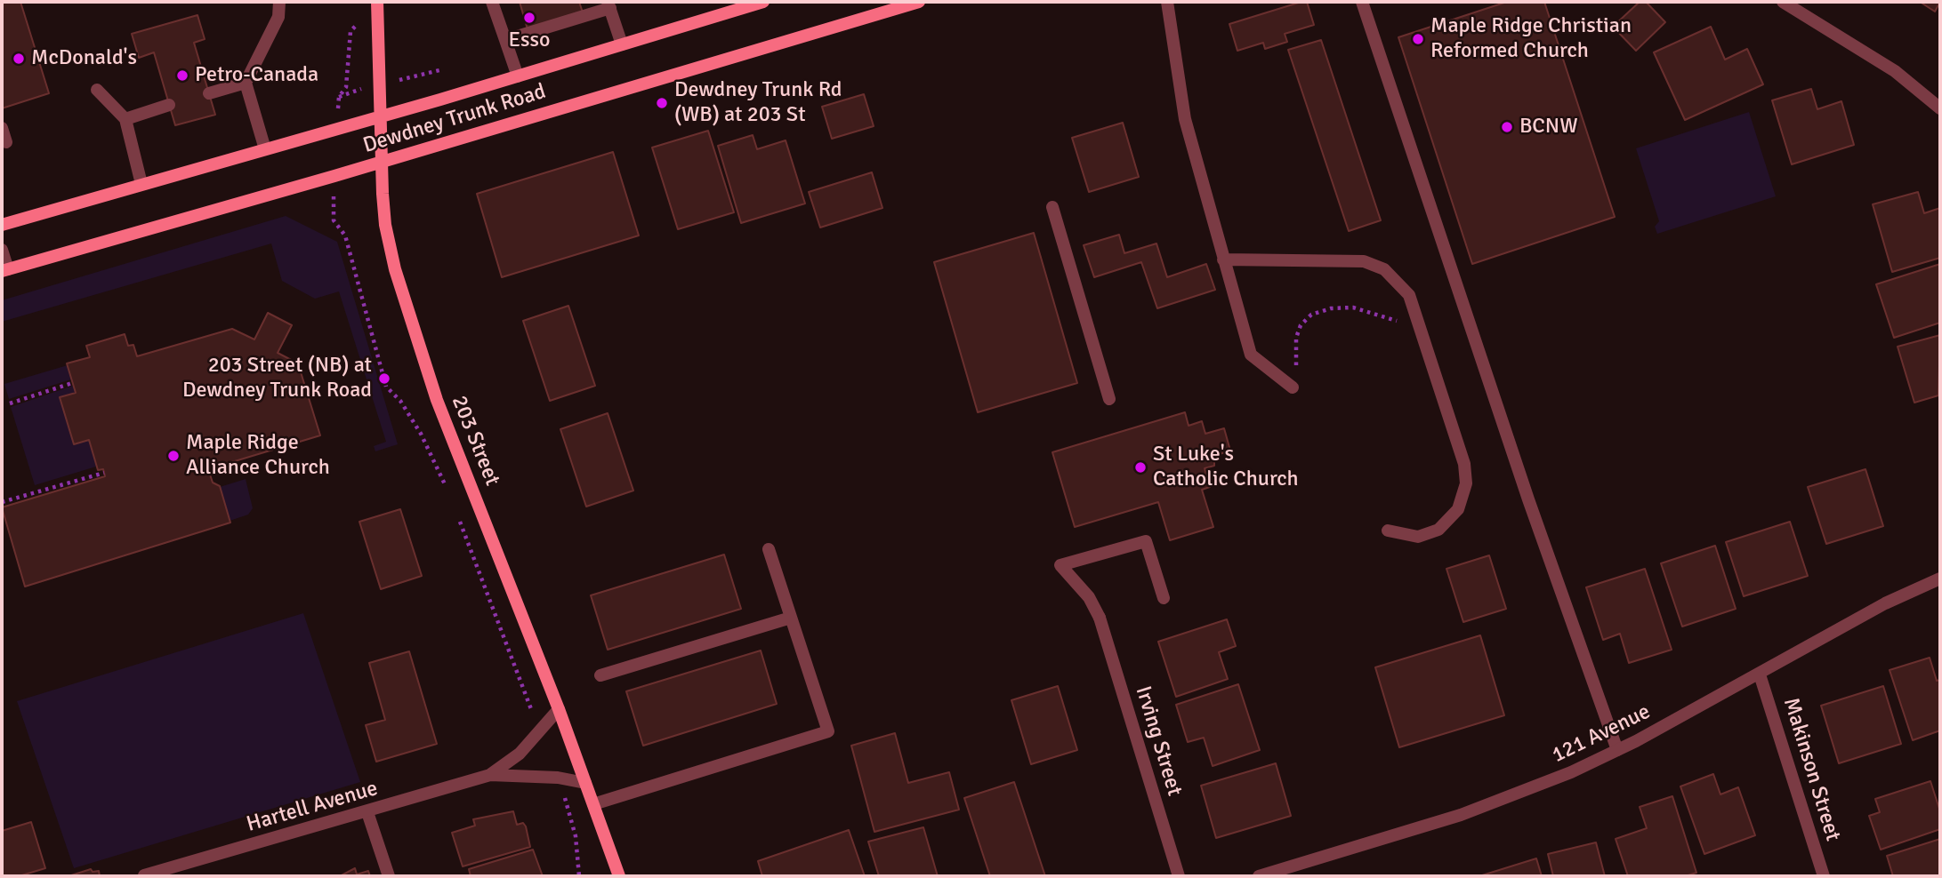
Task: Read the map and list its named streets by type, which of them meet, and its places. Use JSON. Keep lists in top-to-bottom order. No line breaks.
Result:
{"streets":{"main road":["Dewdney Trunk Road","203 Street"],"street":["121 Avenue","Irving Street","Makinson Street","Hartell Avenue"]},"crossings":[["Dewdney Trunk Road","203 Street"],["203 Street","Hartell Avenue"],["121 Avenue","Makinson Street"]],"places":["Esso","Maple Ridge Christian Reformed Church","McDonald's","Petro-Canada","Dewdney Trunk Rd (WB) at 203 St","BCNW","203 Street (NB) at Dewdney Trunk Road","Maple Ridge Alliance Church","St Luke's Catholic Church"]}
